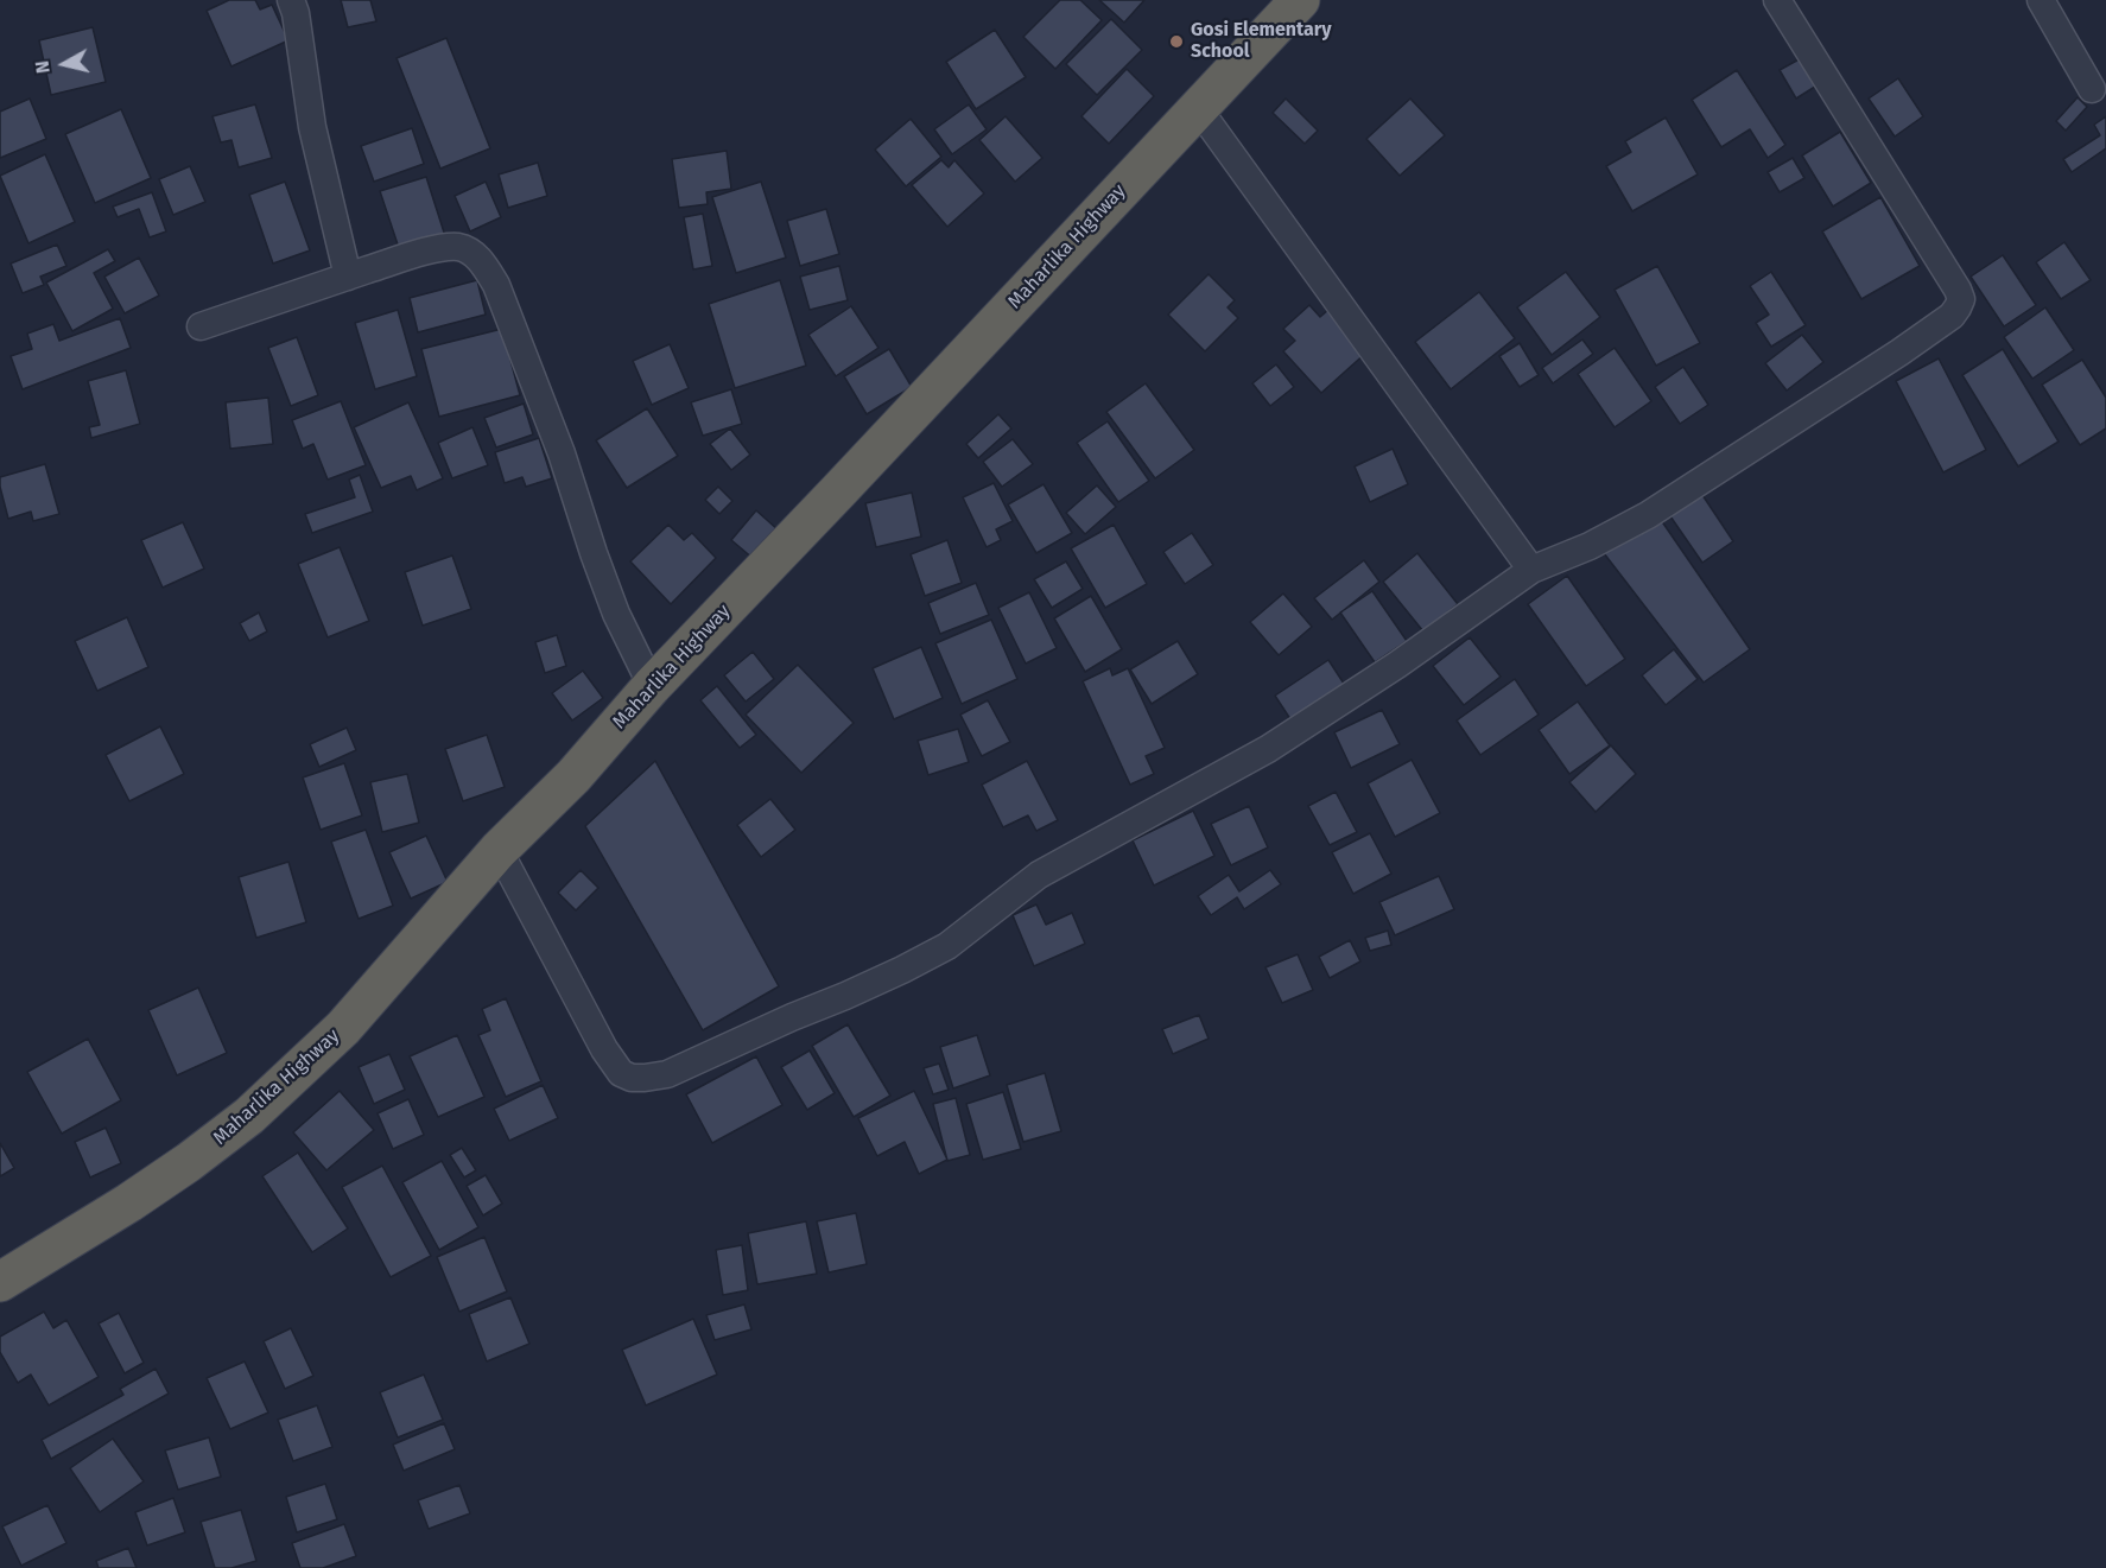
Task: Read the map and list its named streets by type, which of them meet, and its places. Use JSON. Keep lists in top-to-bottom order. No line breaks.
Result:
{"streets":{"highway":["Maharlika Highway"]},"places":["Gosi Elementary School"],"north":"left"}
